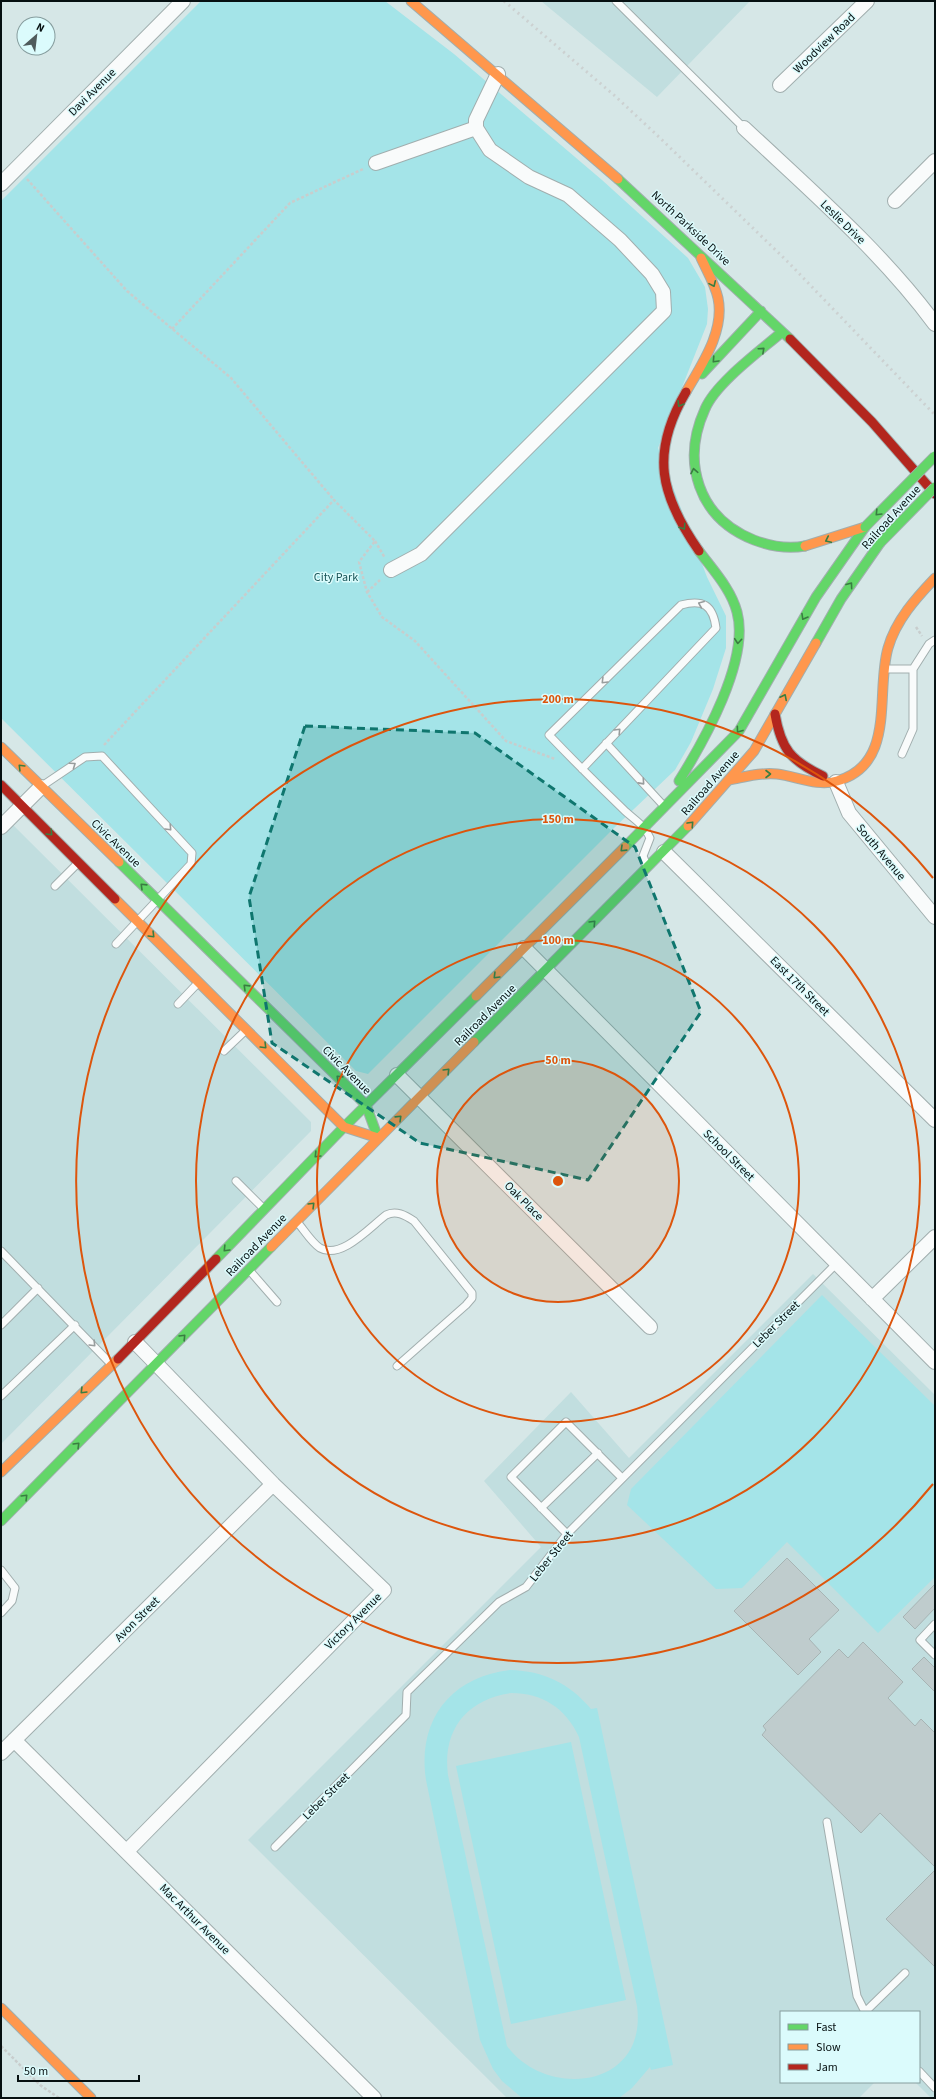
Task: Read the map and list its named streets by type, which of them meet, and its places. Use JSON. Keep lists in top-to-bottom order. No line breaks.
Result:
{"streets":{"main road":["North Parkside Drive","Railroad Avenue","Civic Avenue"],"street":["Woodview Road","Davi Avenue","Leslie Drive","South Avenue","East 17th Street","School Street","Oak Place","Avon Street","Victory Avenue","Mac Arthur Avenue"],"lane":["Leber Street"]},"crossings":[["Railroad Avenue","Civic Avenue"],["Railroad Avenue","East 17th Street"],["Railroad Avenue","School Street"],["Railroad Avenue","Oak Place"],["Railroad Avenue","Victory Avenue"],["School Street","Leber Street"],["Avon Street","Victory Avenue"],["Avon Street","Mac Arthur Avenue"],["Victory Avenue","Mac Arthur Avenue"]],"parks":["City Park"],"legend":["Fast","Slow","Jam"],"scale_bar":"50 m","north":"top right","rings":["200 m","150 m","100 m","50 m"]}
